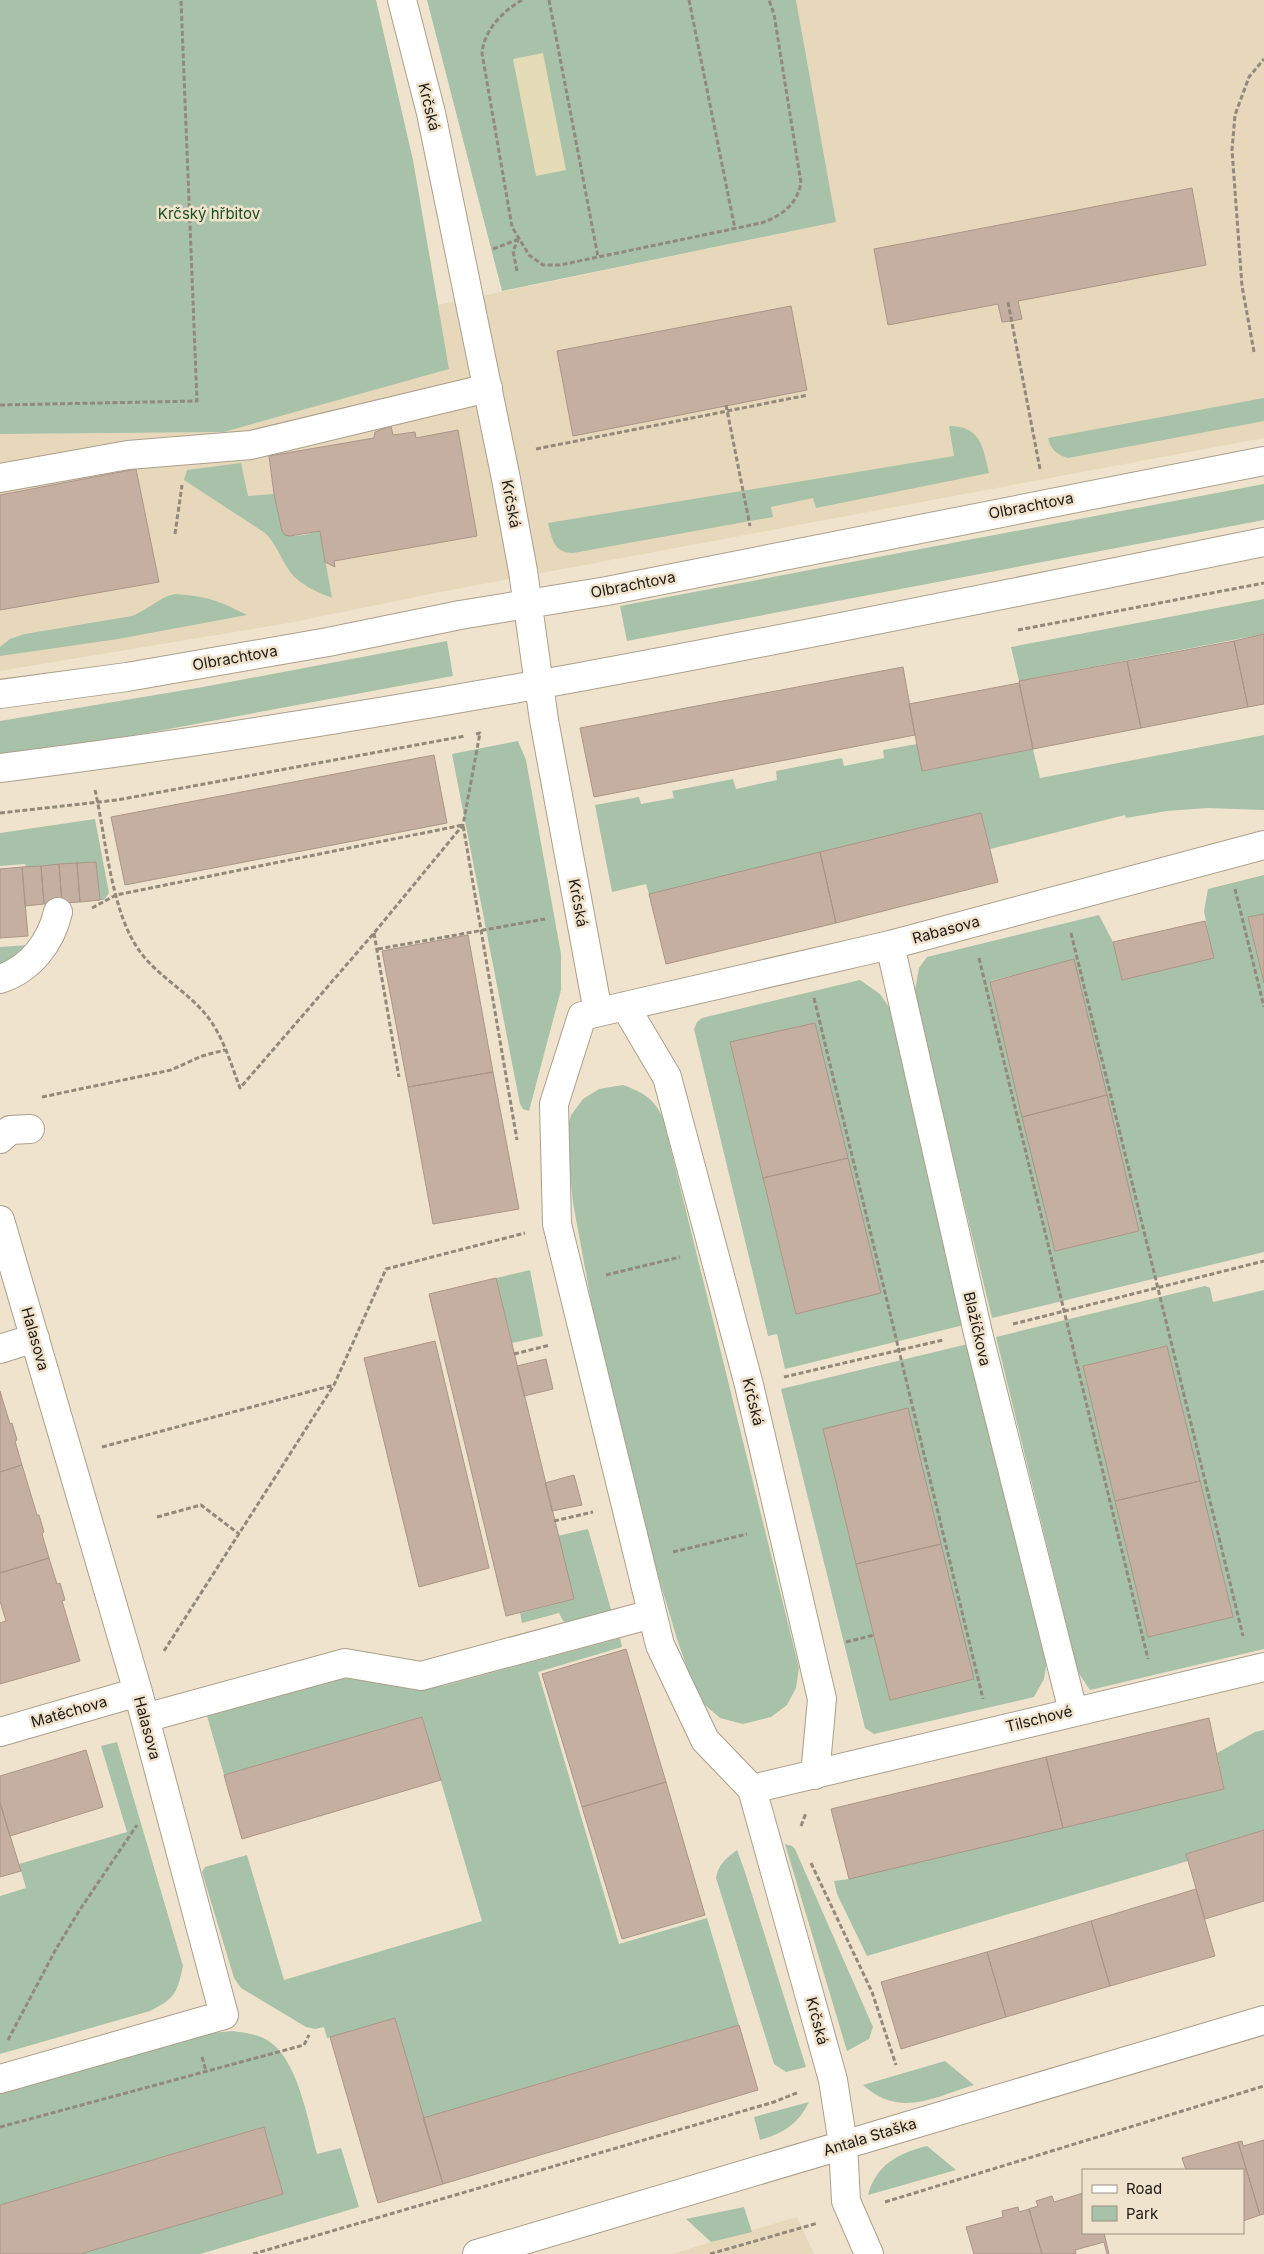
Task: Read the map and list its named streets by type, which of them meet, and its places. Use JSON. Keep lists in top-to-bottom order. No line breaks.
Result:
{"streets":{"street":["Krčská","Olbrachtova","Rabasova","Blažíčkova","Halasova","Matěchova","Tilschové","Antala Staška"]},"crossings":[["Krčská","Olbrachtova"],["Krčská","Rabasova"],["Krčská","Tilschové"],["Krčská","Antala Staška"],["Rabasova","Blažíčkova"],["Blažíčkova","Tilschové"],["Halasova","Matěchova"]],"parks":["Krčský hřbitov"],"legend":["Road","Park"]}
